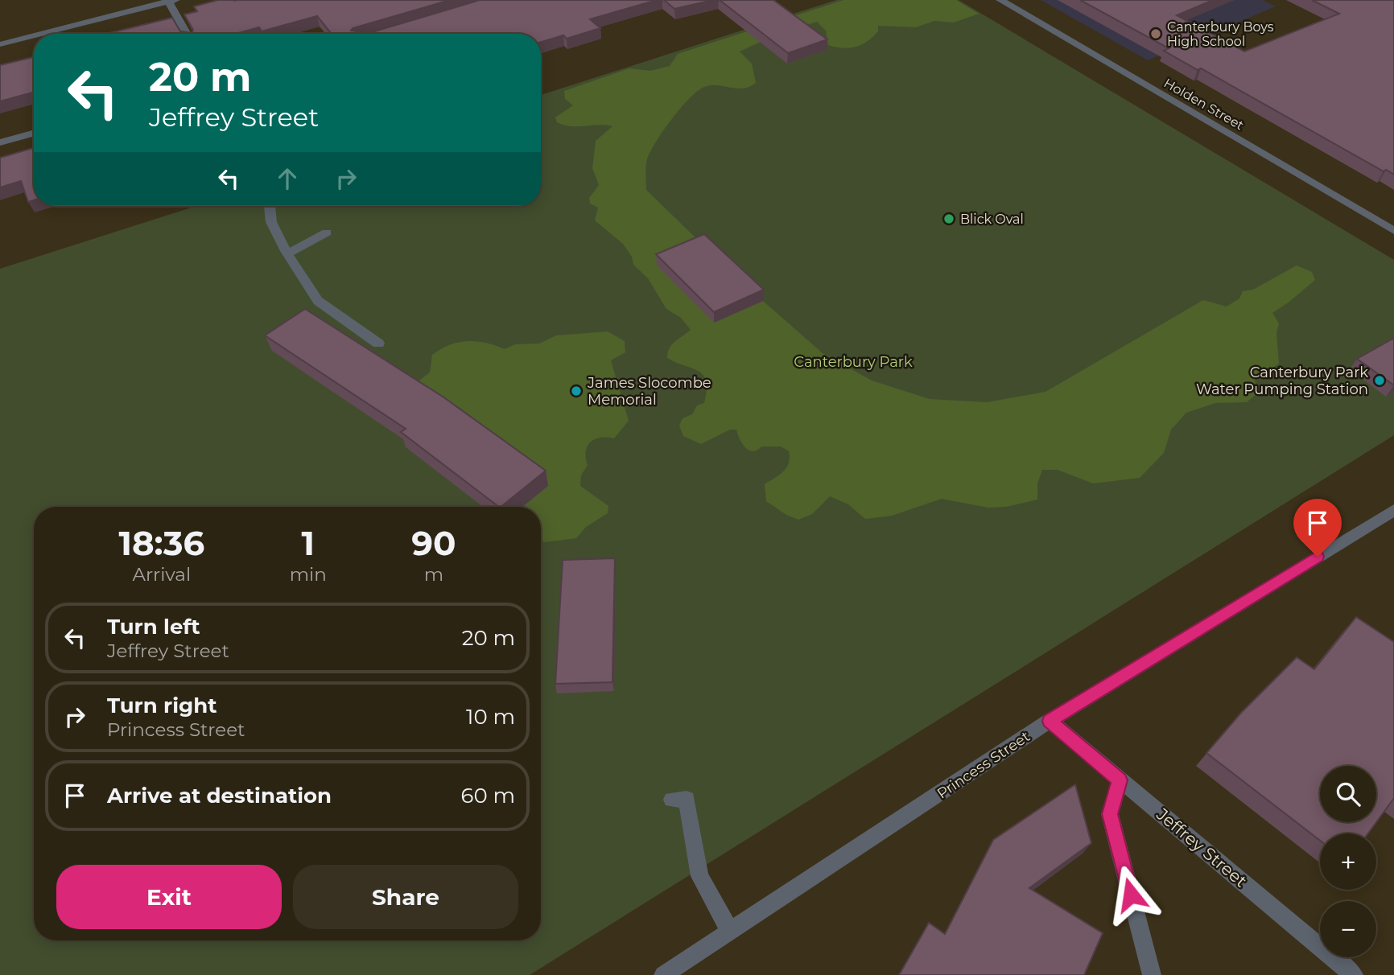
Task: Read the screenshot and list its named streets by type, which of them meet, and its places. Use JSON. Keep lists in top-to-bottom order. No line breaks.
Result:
{"streets":{"street":["Holden Street","Princess Street","Jeffrey Street"]},"crossings":[["Princess Street","Jeffrey Street"]],"parks":["Canterbury Park"],"places":["Canterbury Boys High School","Blick Oval","Canterbury Park Water Pumping Station","James Slocombe Memorial"],"page":{"turn":["20 m","Jeffrey Street"],"eta":["18:36","Arrival","1","min","90","m"],"list":[{"name":"Turn left","note":"Jeffrey Street","value":"20 m"},{"name":"Turn right","note":"Princess Street","value":"10 m"},{"name":"Arrive at destination","value":"60 m"}],"map_buttons":["+","−"],"buttons":["Exit","Share"]}}
